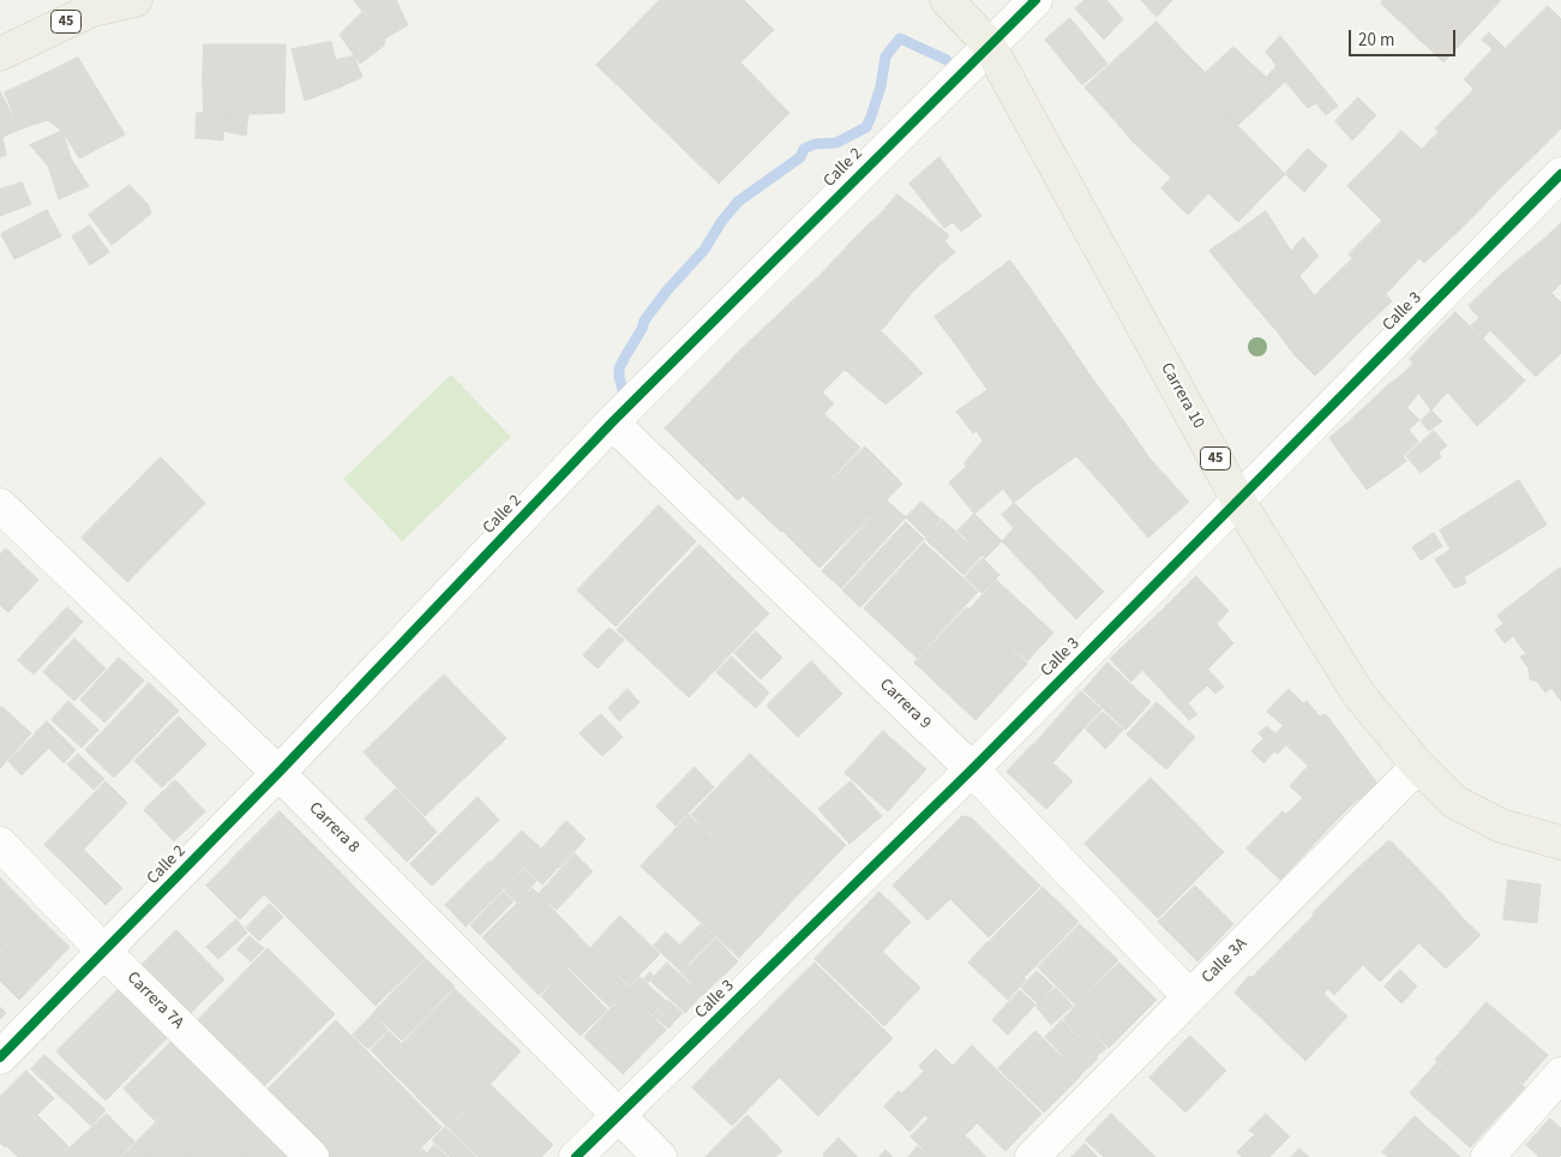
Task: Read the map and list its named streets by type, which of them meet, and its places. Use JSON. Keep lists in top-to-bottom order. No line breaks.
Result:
{"streets":{"main road":["45","Carrera 10"],"street":["Calle 2","Calle 3","Carrera 9","Carrera 8","Calle 3A","Carrera 7A"]},"crossings":[["Calle 2","Carrera 10"],["Calle 2","Carrera 9"],["Calle 2","Carrera 8"],["Calle 2","Carrera 7A"],["Calle 3","Carrera 10"],["Calle 3","Carrera 9"],["Calle 3","Carrera 8"],["Carrera 10","Calle 3A"],["Carrera 9","Calle 3A"]],"scale_bar":"20 m"}
